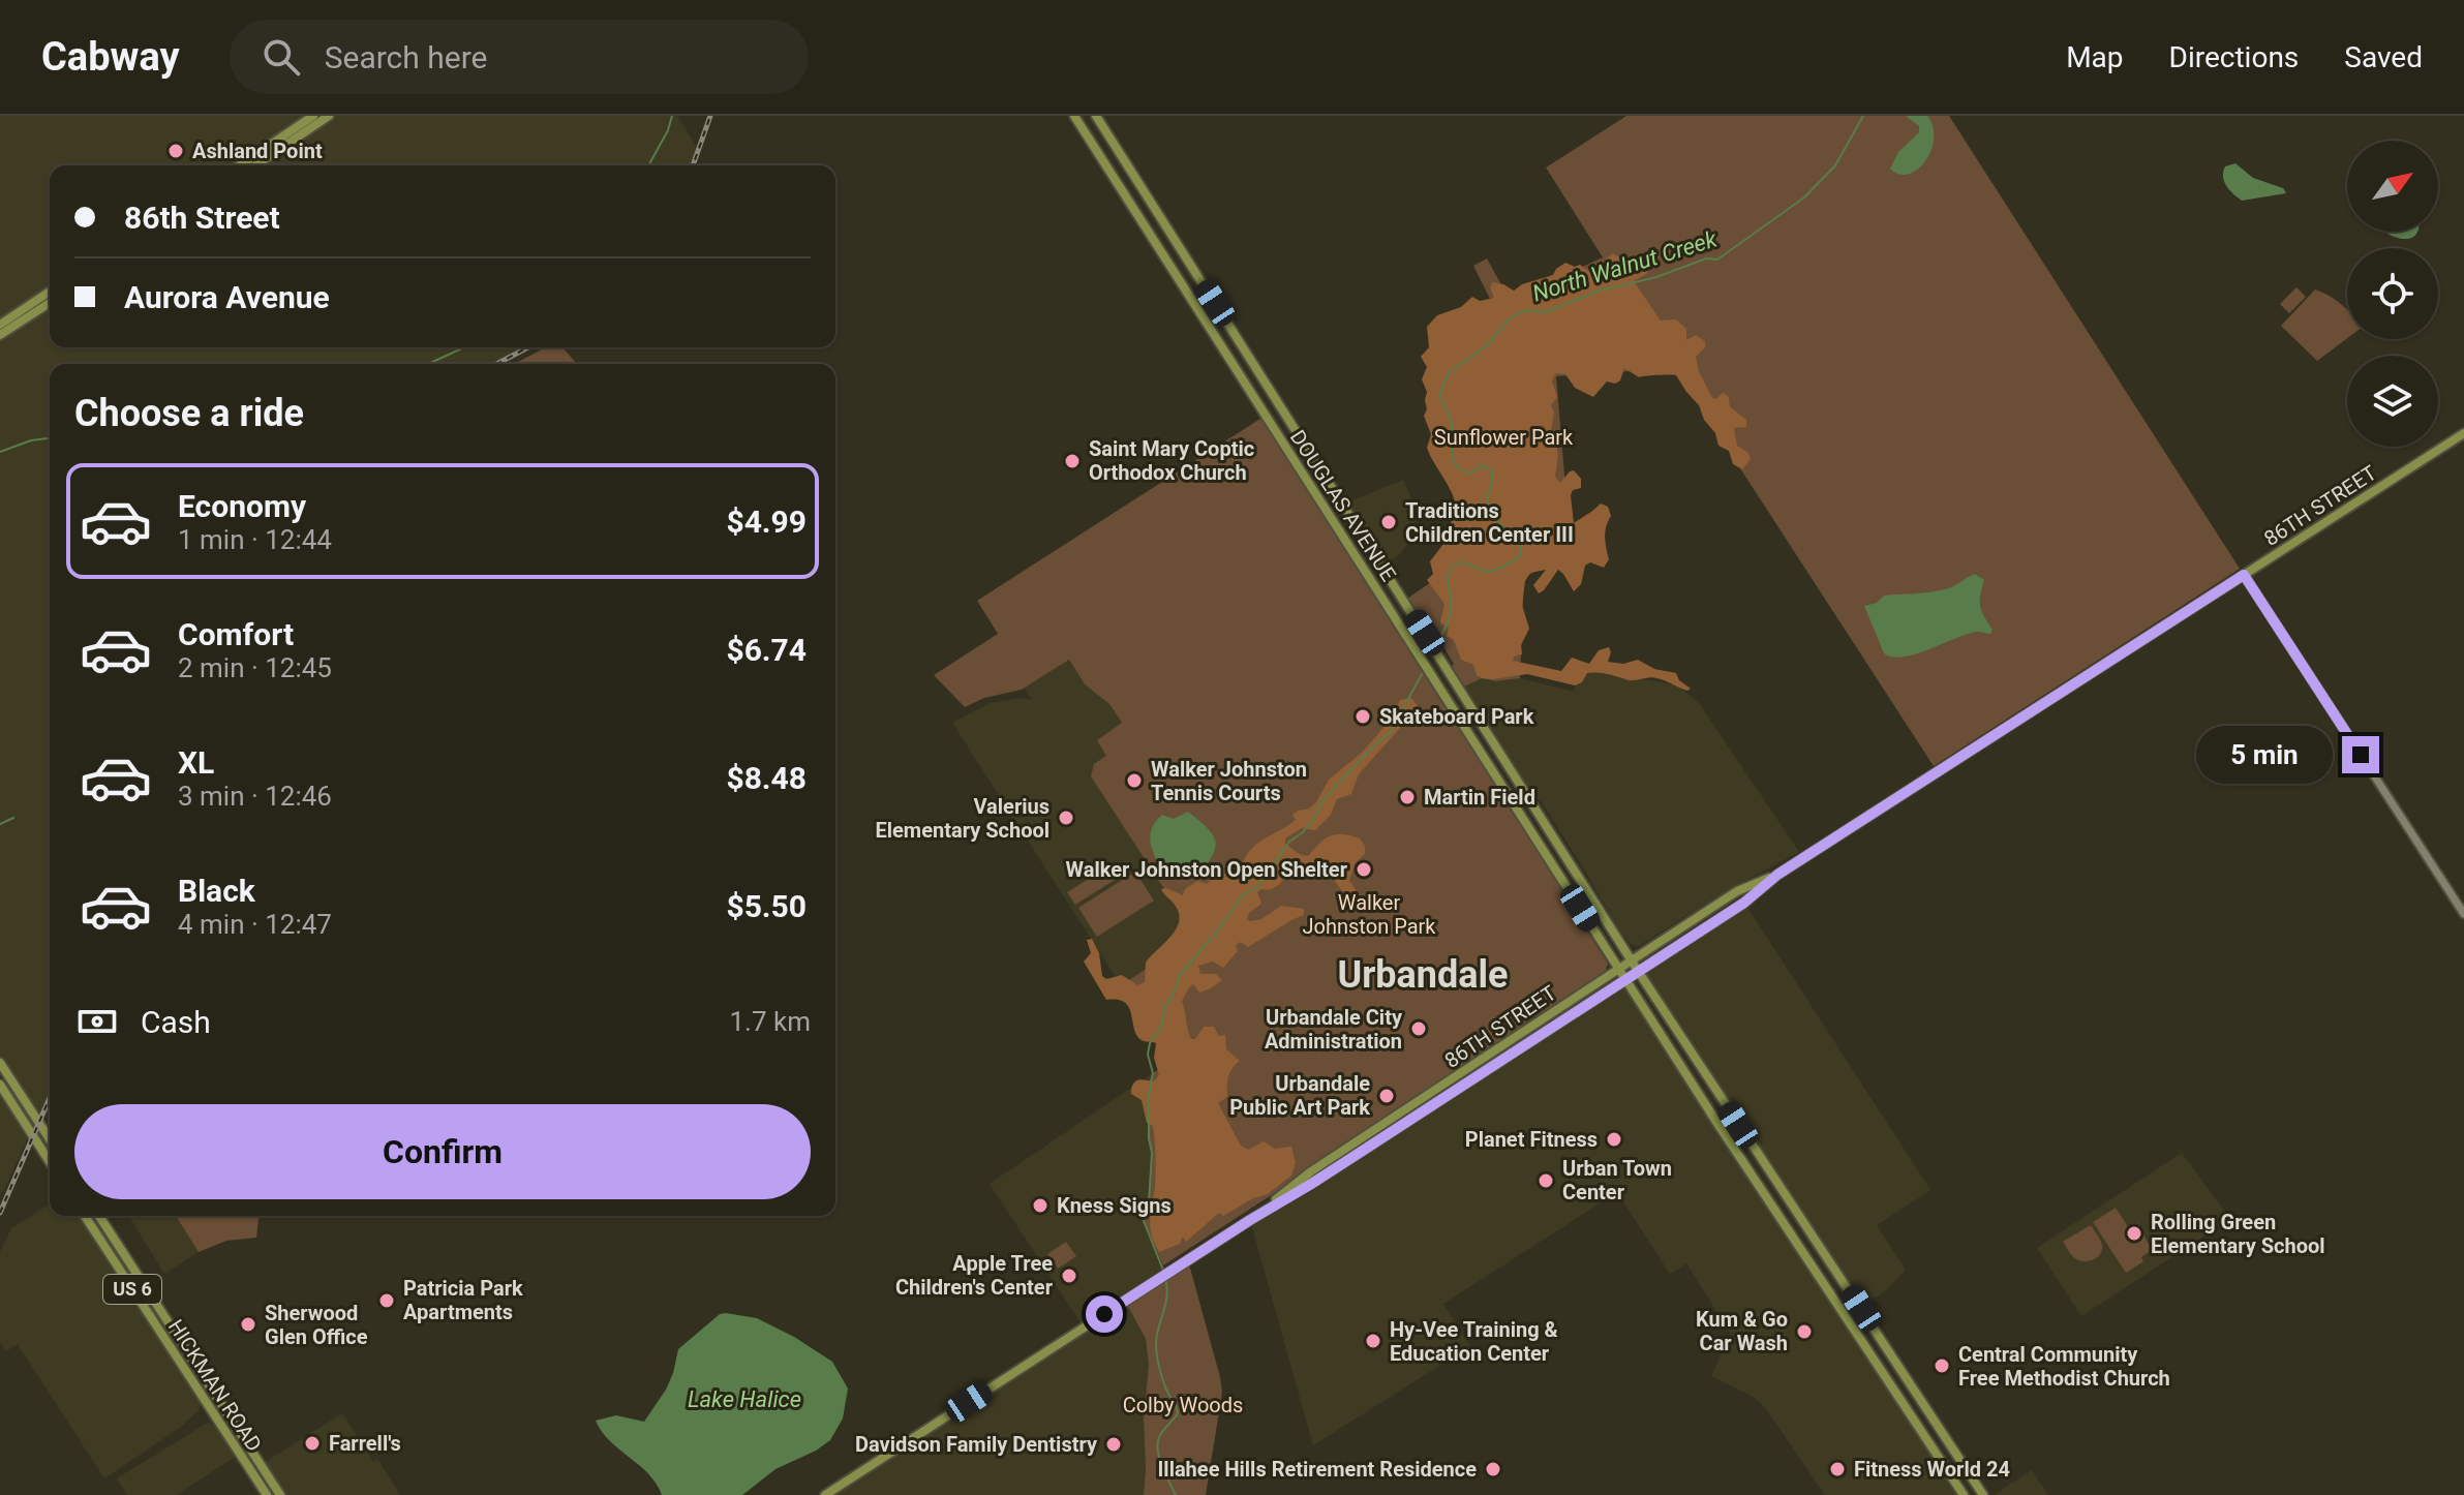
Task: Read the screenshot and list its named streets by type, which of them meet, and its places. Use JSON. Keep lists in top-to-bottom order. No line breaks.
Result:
{"streets":{"main road":["DOUGLAS AVENUE","86TH STREET","US 6","HICKMAN ROAD"]},"crossings":[["DOUGLAS AVENUE","86TH STREET"]],"districts":["Urbandale"],"water":["North Walnut Creek","Lake Halice"],"parks":["Sunflower Park","Walker Johnston Park","Colby Woods"],"places":["Ashland Point","Saint Mary Coptic Orthodox Church","Traditions Children Center III","Skateboard Park","Walker Johnston Tennis Courts","Martin Field","Valerius Elementary School","Walker Johnston Open Shelter","Urbandale City Administration","Urbandale Public Art Park","Planet Fitness","Urban Town Center","Kness Signs","Rolling Green Elementary School","Apple Tree Children's Center","Patricia Park Apartments","Sherwood Glen Office","Kum & Go Car Wash","Hy-Vee Training & Education Center","Central Community Free Methodist Church","Farrell's","Davidson Family Dentistry","Illahee Hills Retirement Residence","Fitness World 24"],"north":"top right","page":{"header":"Cabway","search":"Search here","nav":["Map","Directions","Saved"],"banner":["86th Street","Aurora Avenue"],"heading":"Choose a ride","list":[{"name":"Economy","note":"1 min · 12:44","value":"$4.99"},{"name":"Comfort","note":"2 min · 12:45","value":"$6.74"},{"name":"XL","note":"3 min · 12:46","value":"$8.48"},{"name":"Black","note":"4 min · 12:47","value":"$5.50"}],"bubble":"5 min","pay":["Cash","1.7 km"],"buttons":"Confirm"}}
